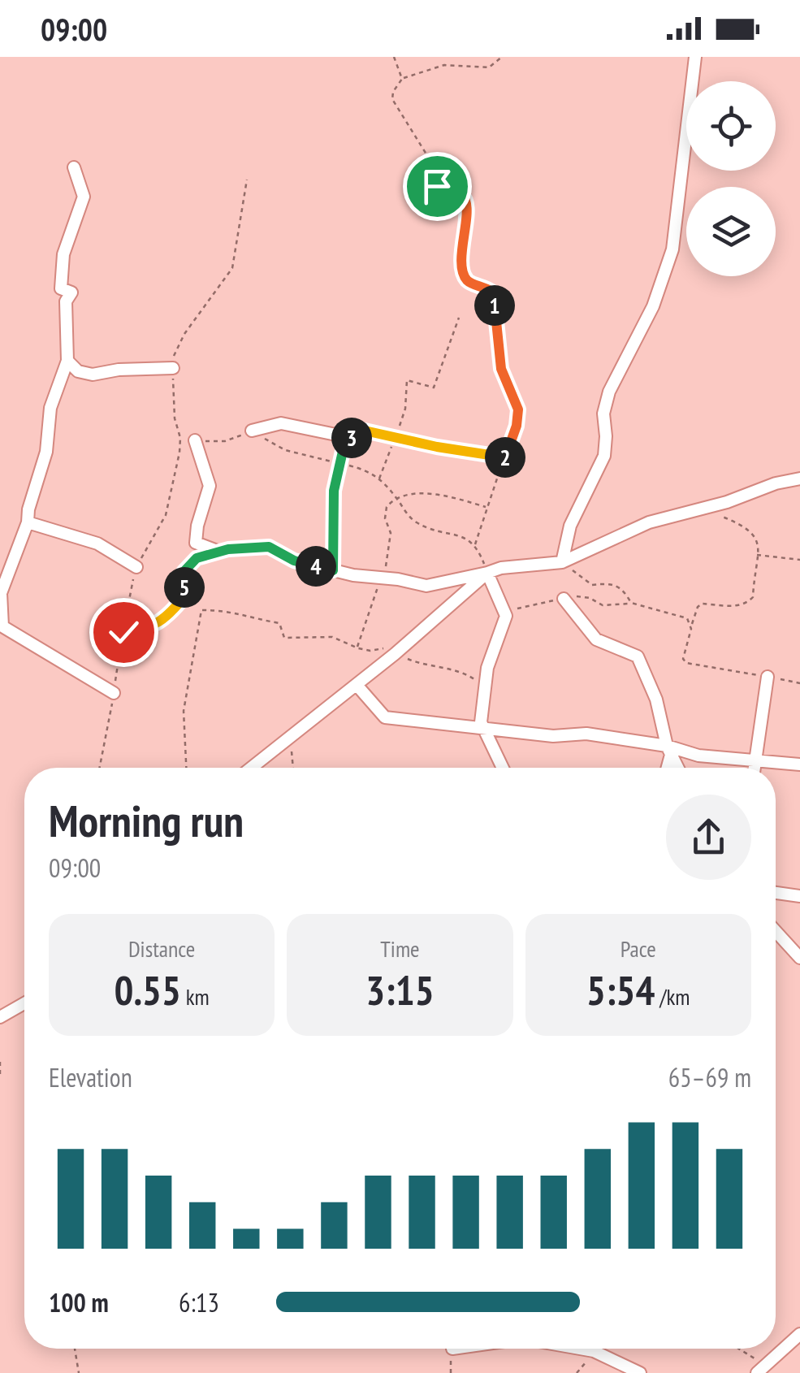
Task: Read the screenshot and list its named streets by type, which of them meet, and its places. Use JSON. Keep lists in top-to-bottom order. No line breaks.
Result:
{"page":{"status":"09:00","pins":["1","3","2","4","5"],"heading":["Morning run","09:00"],"stats":[["Distance","0.55 km"],["Time","3:15"],["Pace","5:54 /km"]],"chart":["Elevation","65–69 m"],"list":[{"name":"100 m","note":"6:13"}]}}
